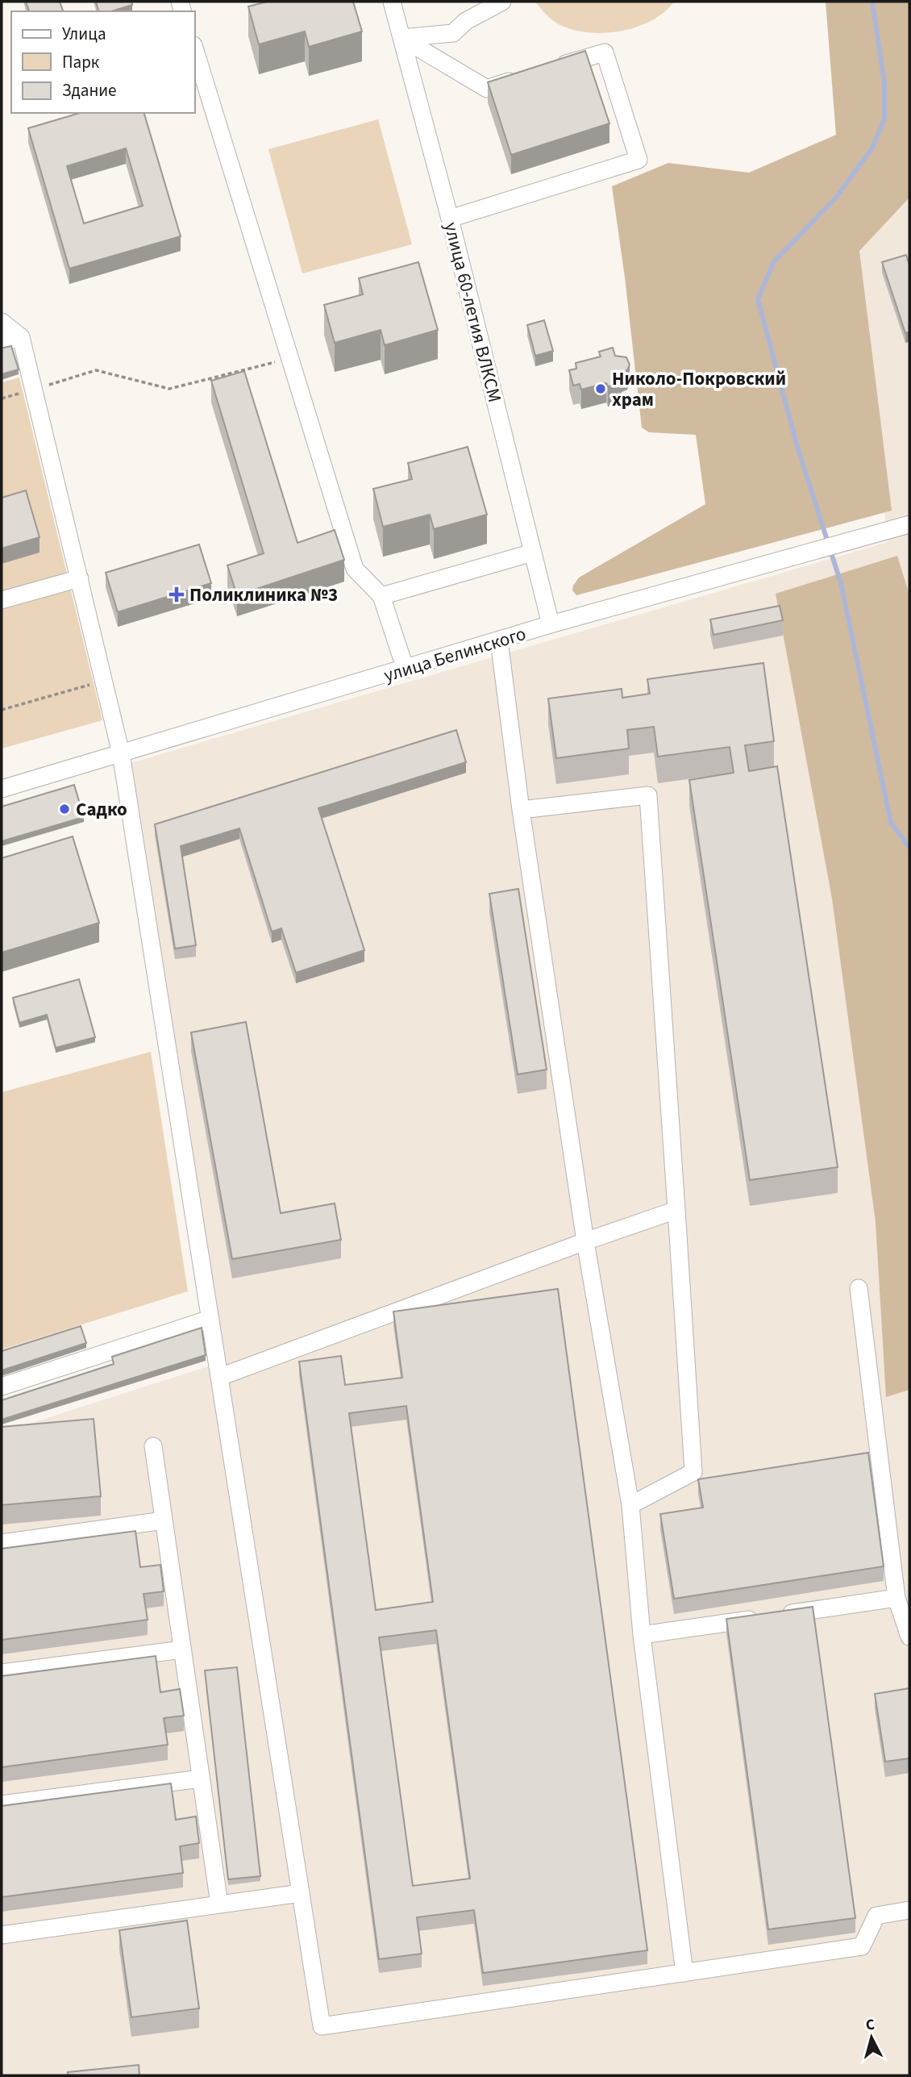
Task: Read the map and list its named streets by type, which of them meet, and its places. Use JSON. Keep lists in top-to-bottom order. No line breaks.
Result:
{"streets":{"street":["улица 60-летия ВЛКСМ","улица Белинского"]},"crossings":[["улица 60-летия ВЛКСМ","улица Белинского"]],"places":{"other":["Николо-Покровский храм","Садко"],"health":["Поликлиника №3"]},"legend":["Улица","Парк","Здание"],"north":"top"}
